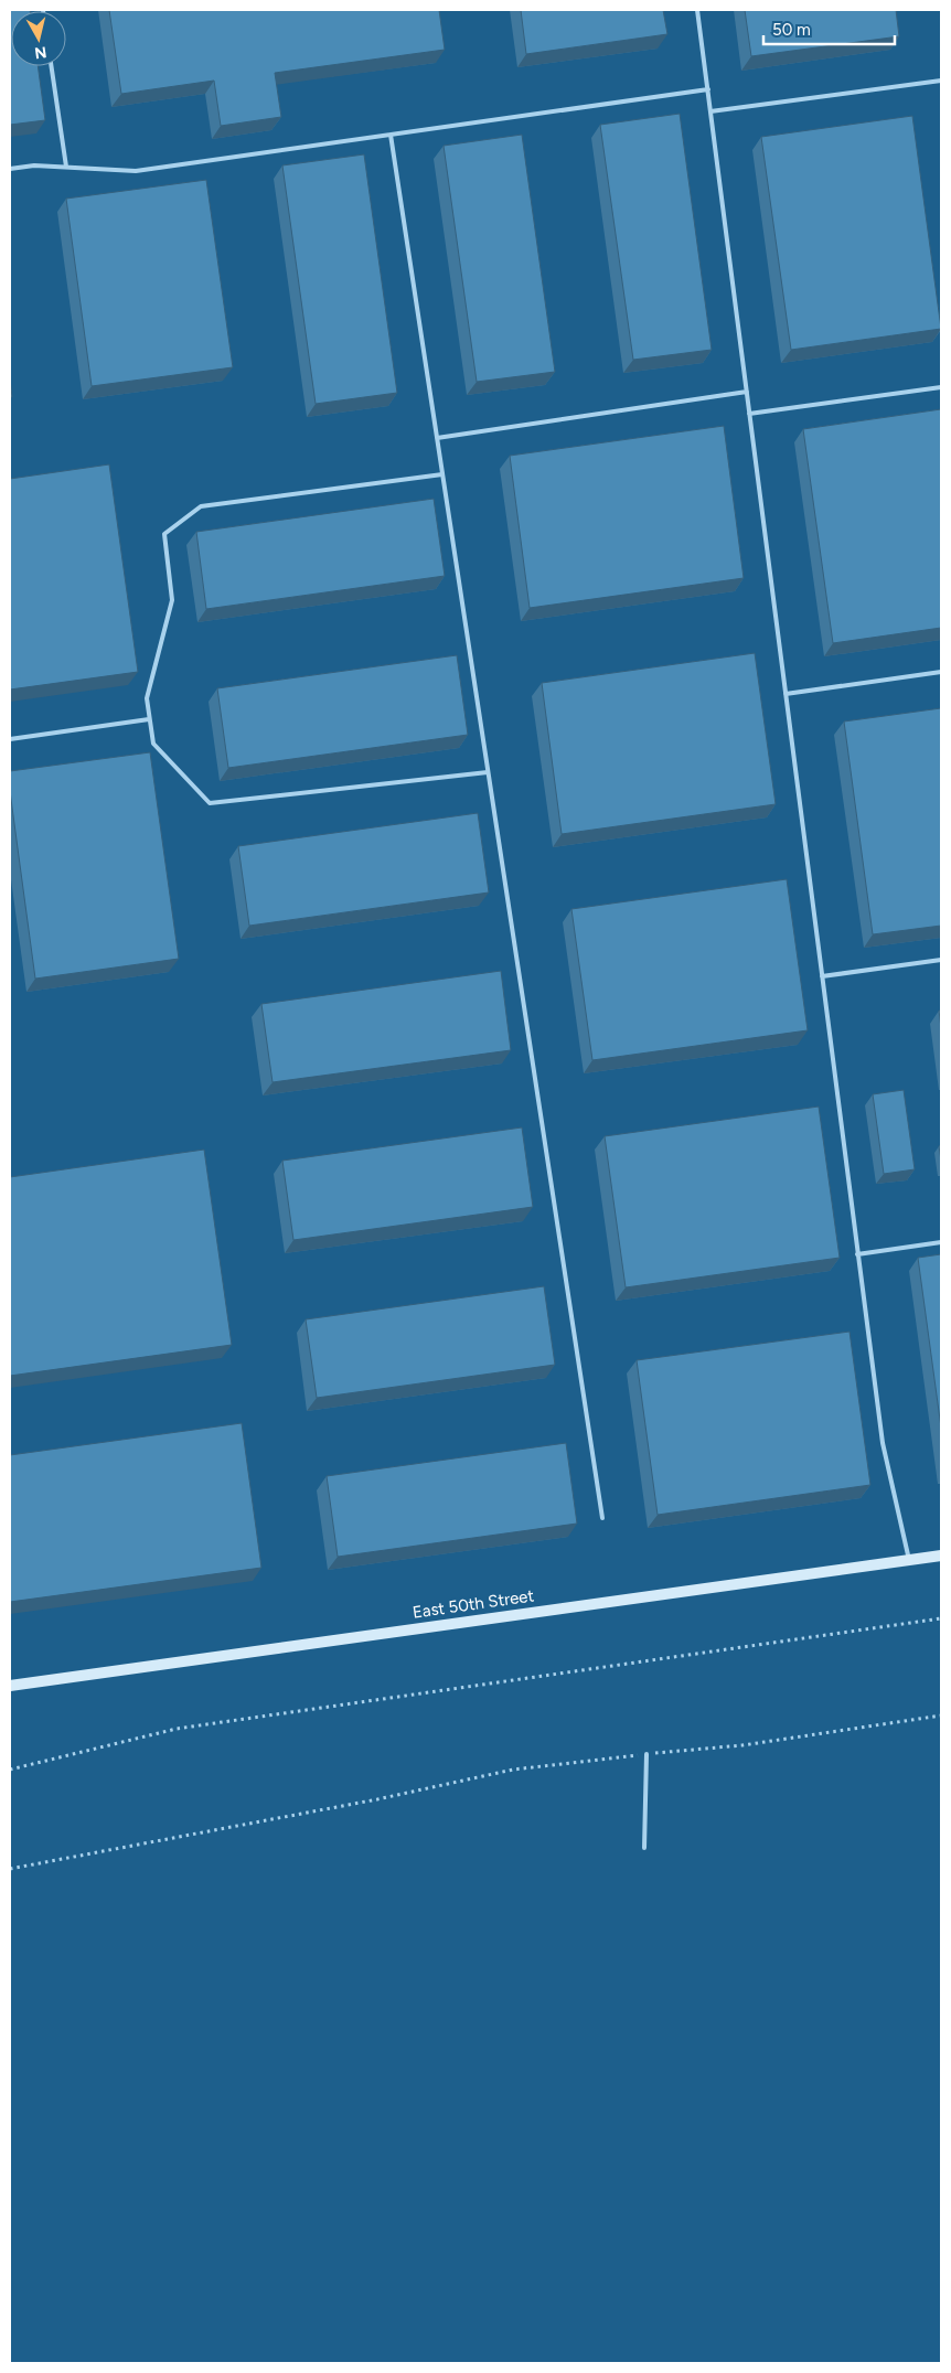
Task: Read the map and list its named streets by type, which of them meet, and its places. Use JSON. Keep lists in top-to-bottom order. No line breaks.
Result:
{"streets":{"main road":["East 50th Street"]},"scale_bar":"50 m","north":"bottom"}
